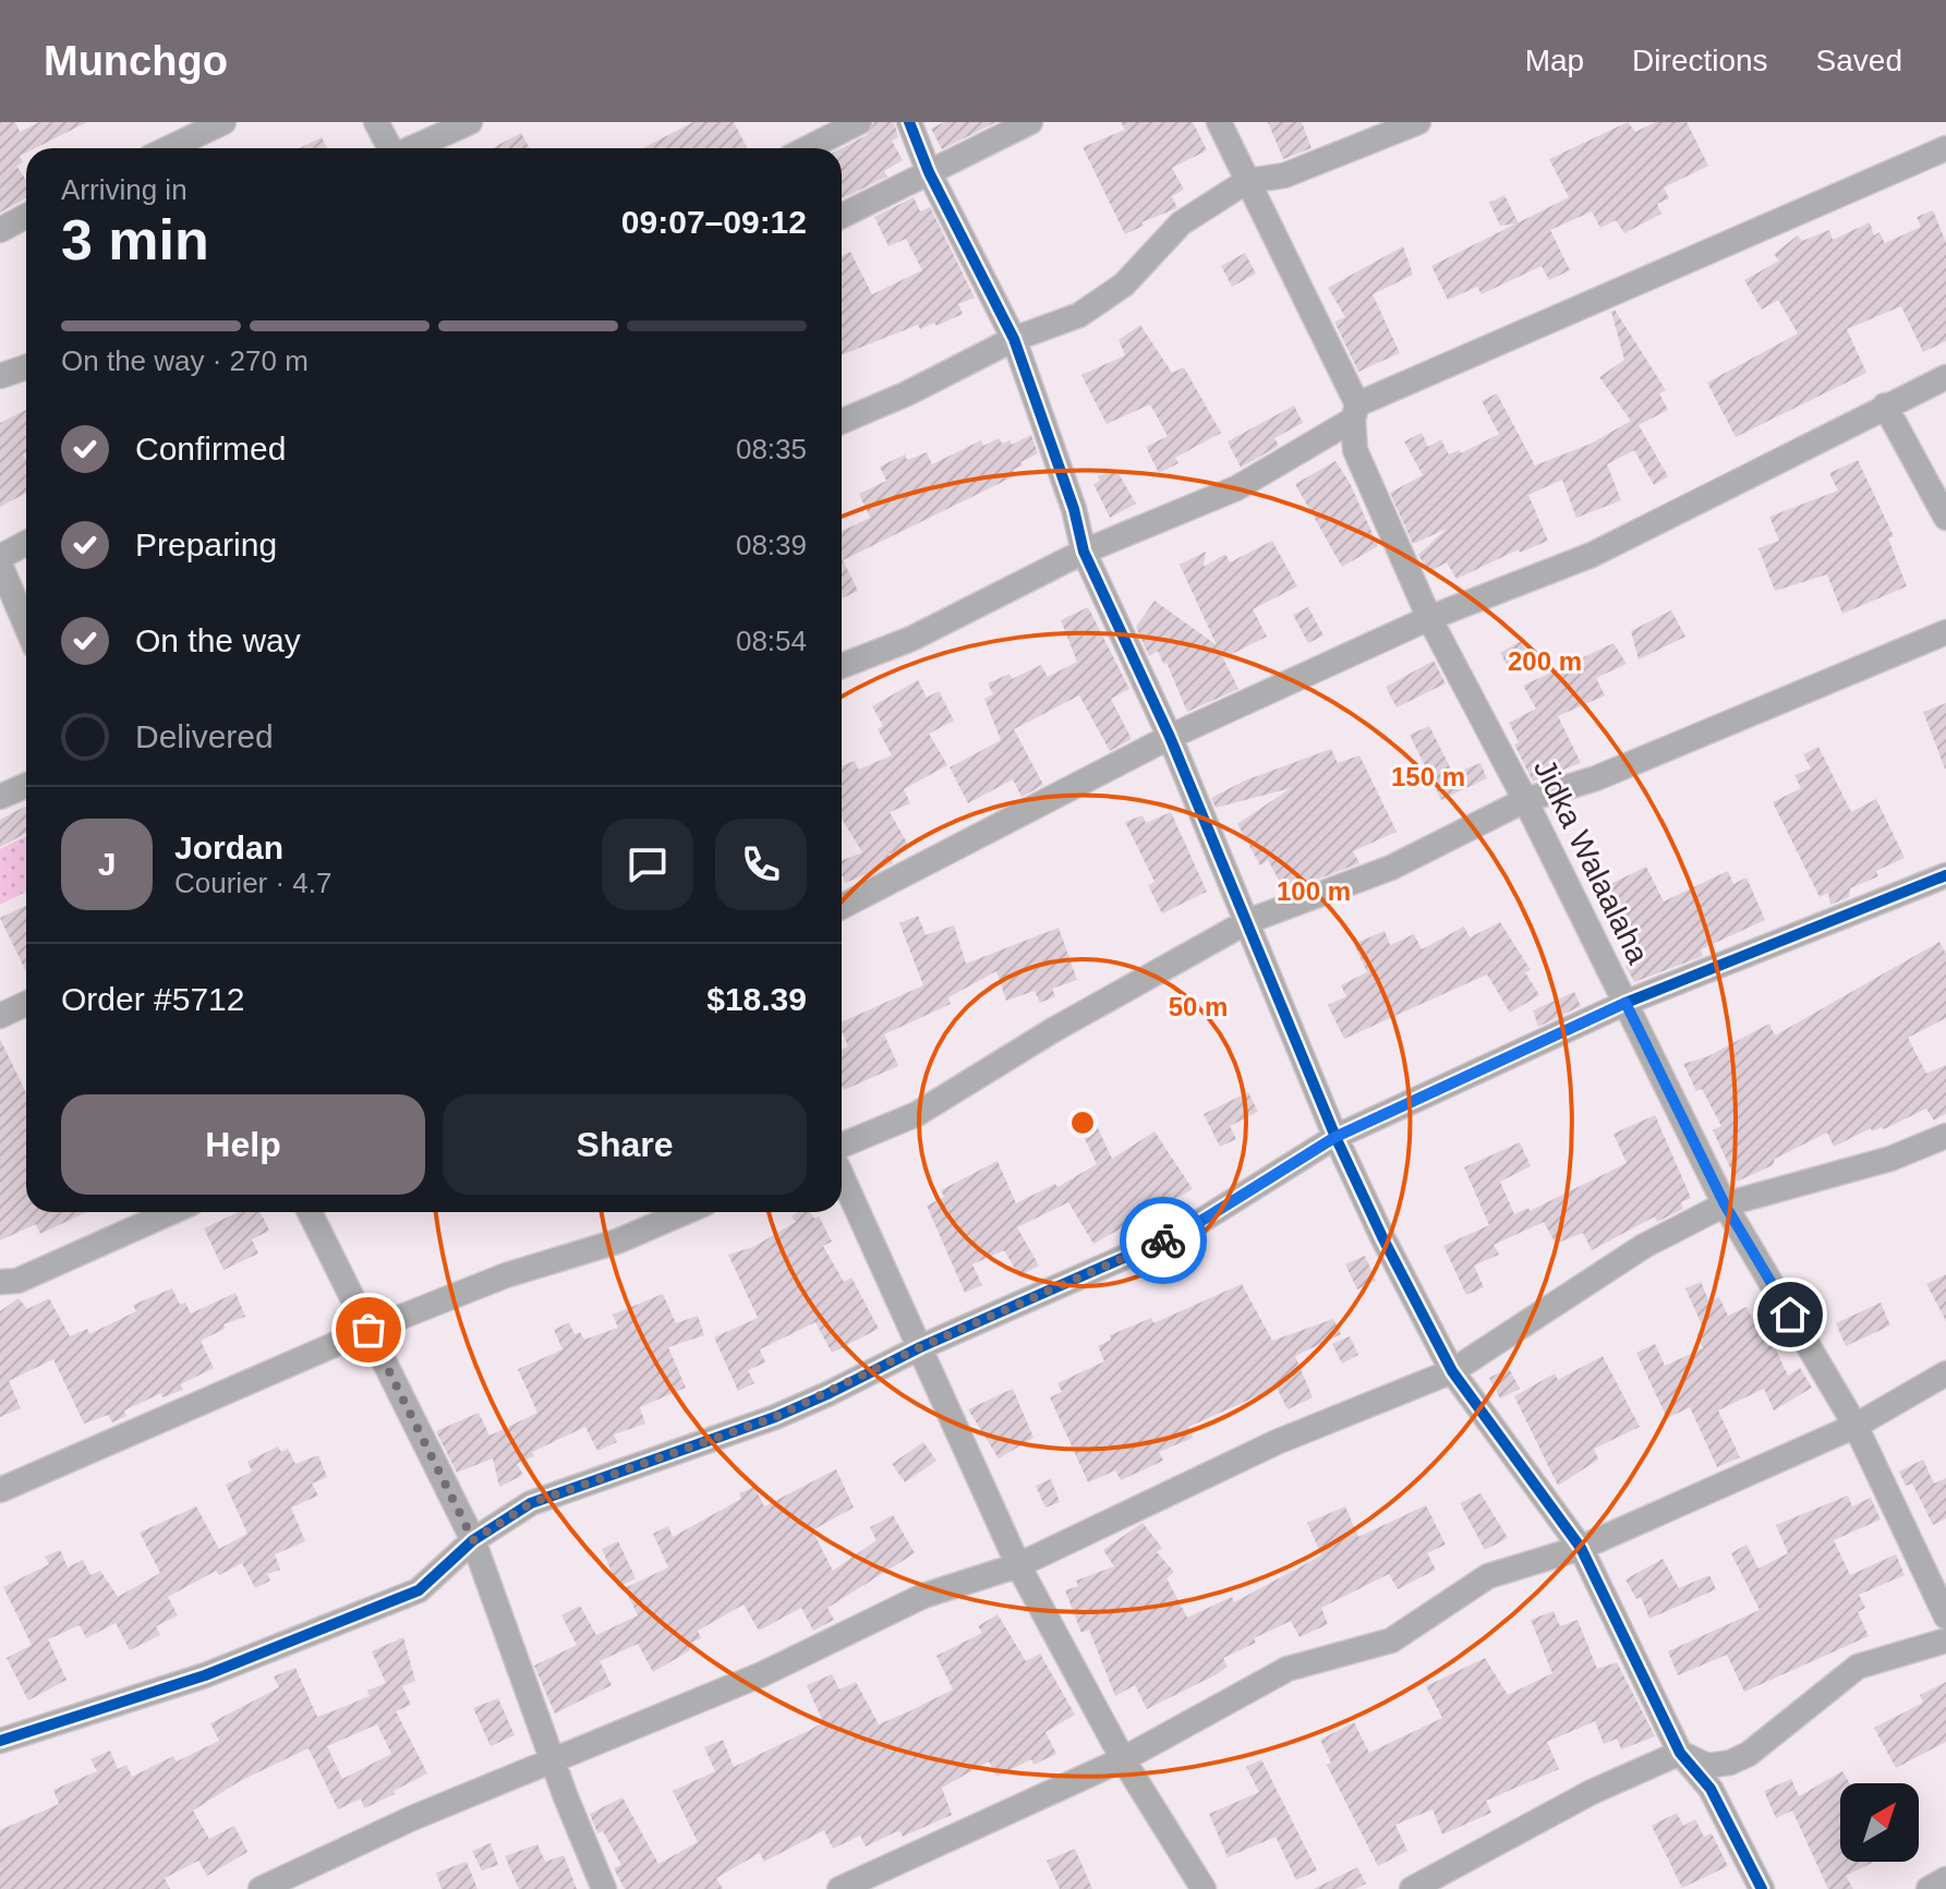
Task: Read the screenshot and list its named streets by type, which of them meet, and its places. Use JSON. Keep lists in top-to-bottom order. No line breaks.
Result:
{"streets":{"street":["Jidka Walaalaha"]},"north":"top right","page":{"header":"Munchgo","nav":["Map","Directions","Saved"],"heading":["3 min","Arriving in","09:07–09:12"],"panel":["Jordan","Courier · 4.7","Order #5712","$18.39"],"bar":"On the way · 270 m","list":[["Confirmed","08:35"],["Preparing","08:39"],["On the way","08:54"],"Delivered"],"round":"J","buttons":["Help","Share"]},"rings":["200 m","150 m","100 m","50 m"]}
